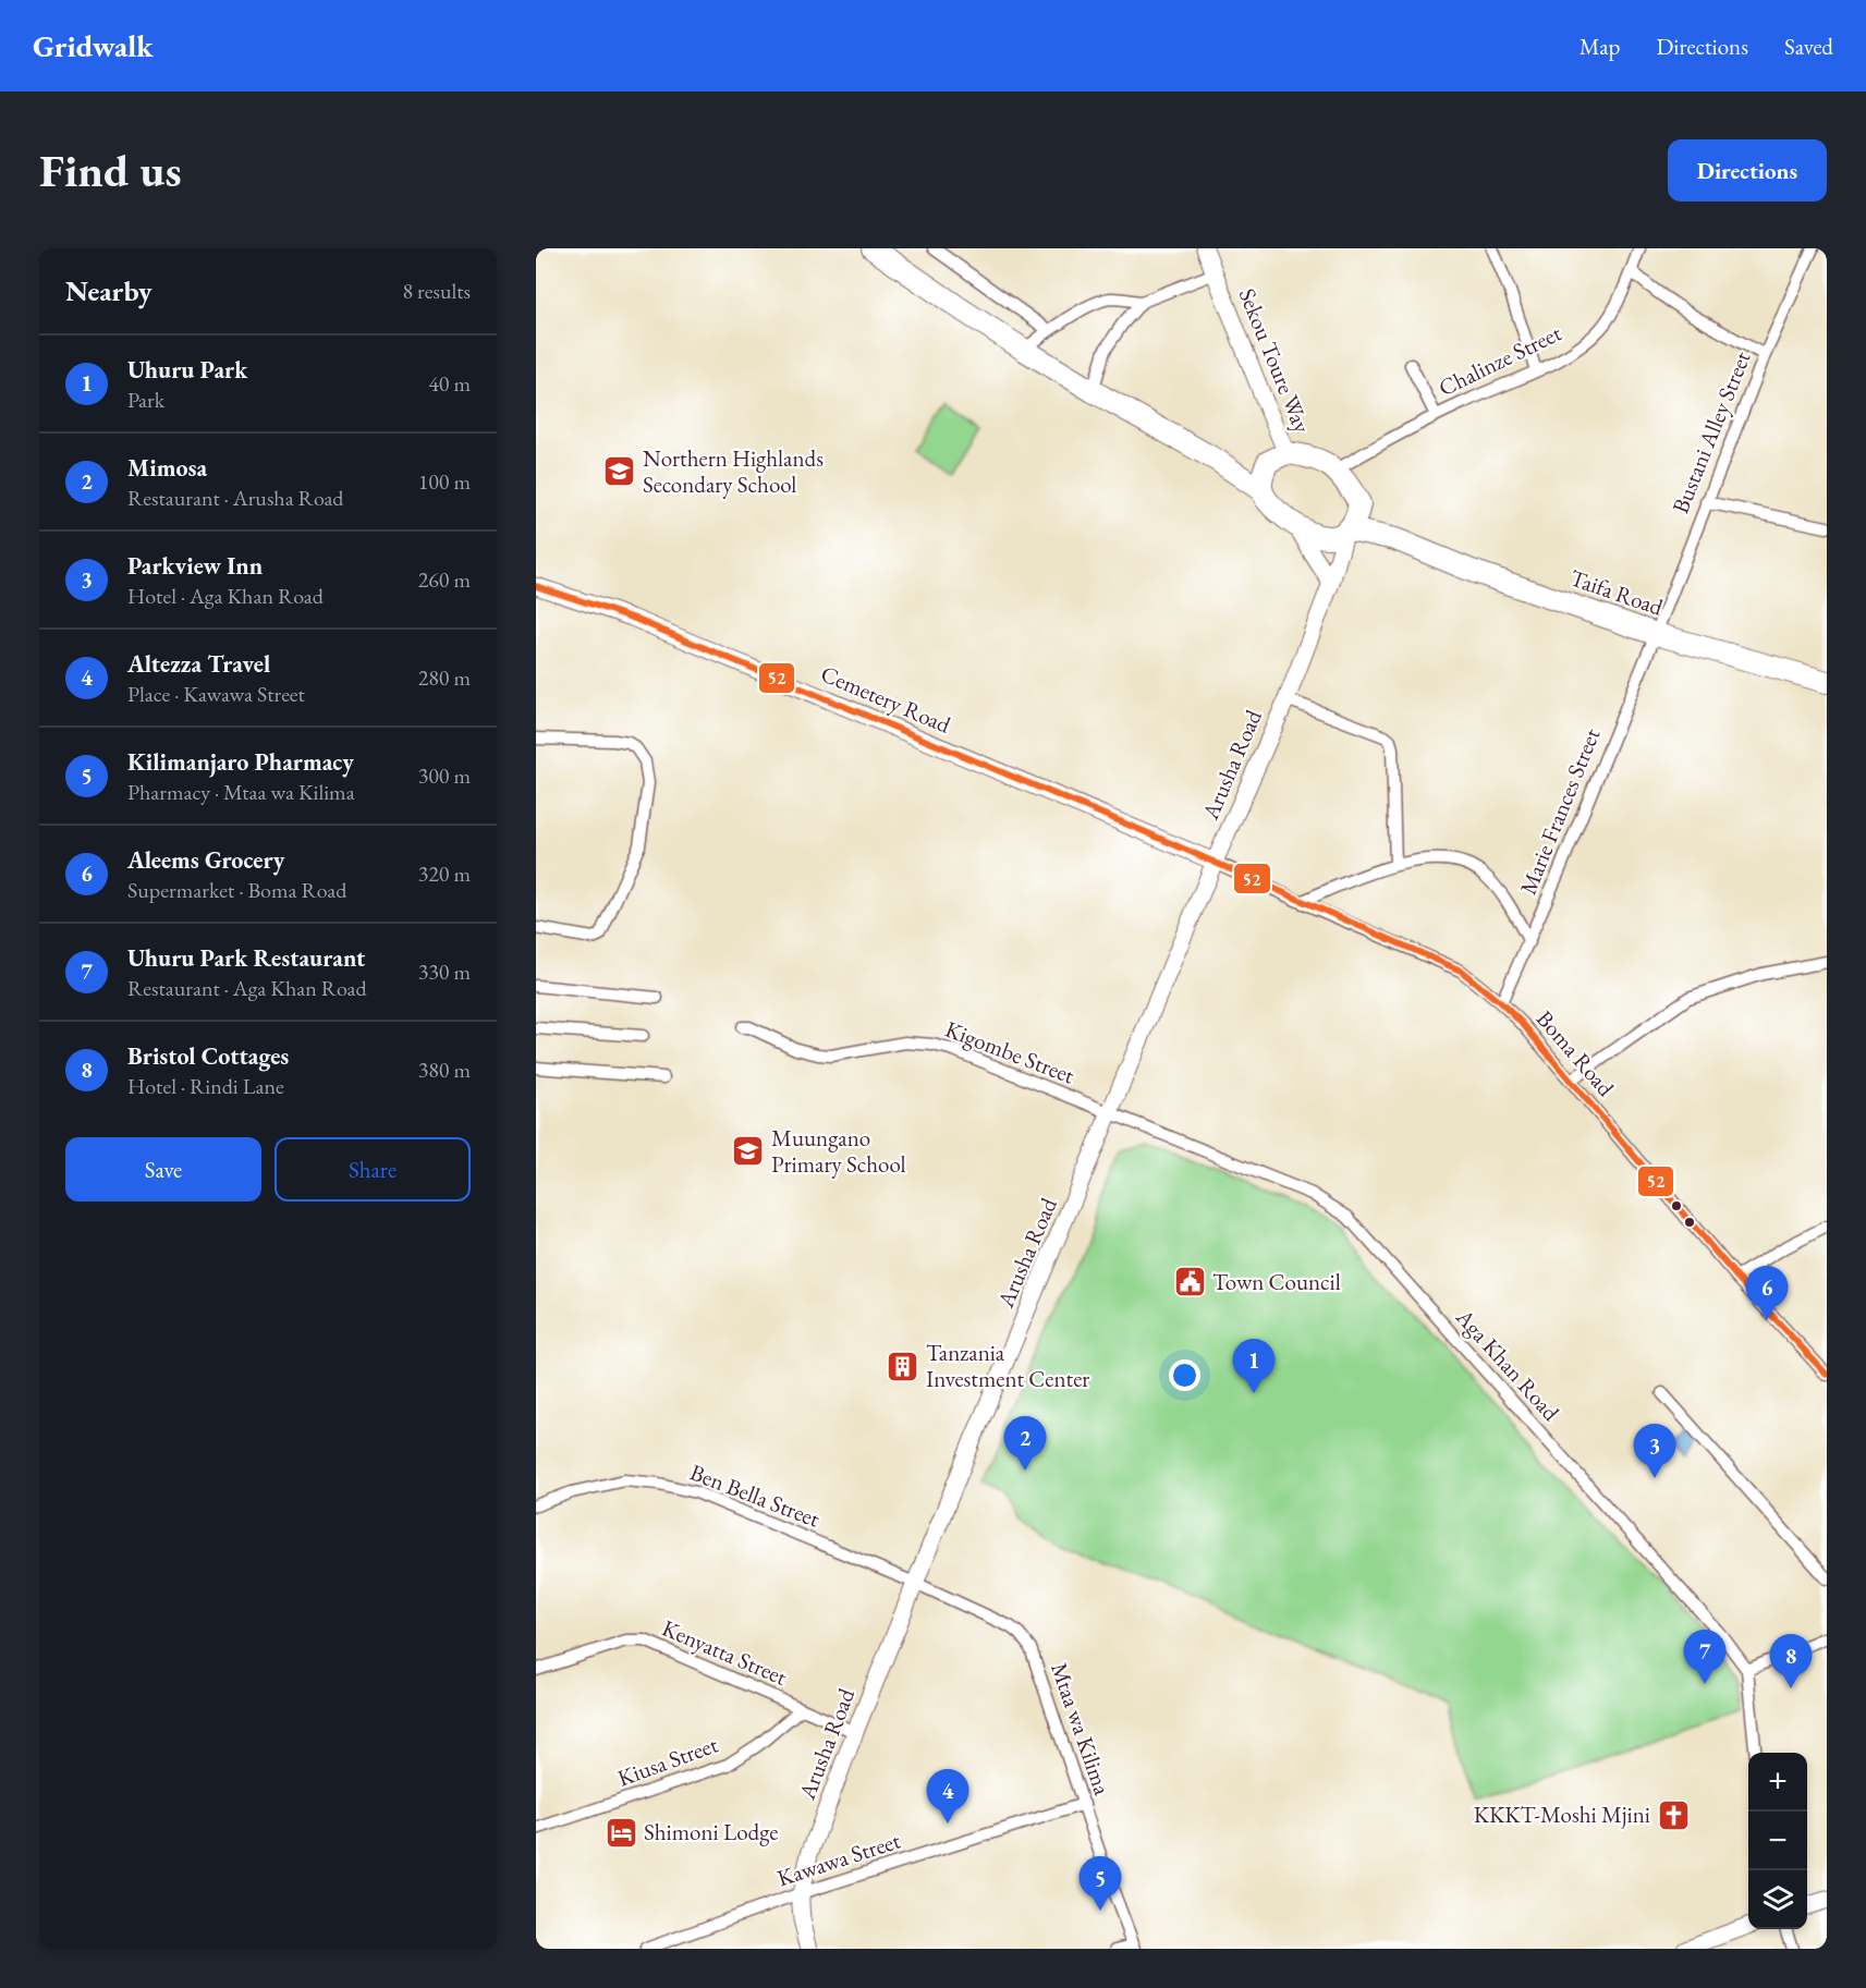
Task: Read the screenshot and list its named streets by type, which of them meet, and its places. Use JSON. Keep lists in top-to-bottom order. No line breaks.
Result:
{"streets":{"highway":["Taifa Road"],"main road":["Sekou Toure Way","Cemetery Road","Arusha Road"],"street":["Chalinze Street","Bustani Alley Street","Marie Frances Street","Kigombe Street","Boma Road","Aga Khan Road","Ben Bella Street","Kenyatta Street","Mtaa wa Kilima","Kiusa Street","Kawawa Street"]},"crossings":[["Sekou Toure Way","Chalinze Street"],["Sekou Toure Way","Taifa Road"],["Sekou Toure Way","Arusha Road"],["Chalinze Street","Taifa Road"],["Chalinze Street","Arusha Road"],["Bustani Alley Street","Taifa Road"],["Bustani Alley Street","Marie Frances Street"],["Taifa Road","Arusha Road"],["Taifa Road","Marie Frances Street"],["Cemetery Road","Arusha Road"],["Cemetery Road","Boma Road"],["Arusha Road","Kigombe Street"],["Arusha Road","Boma Road"],["Arusha Road","Aga Khan Road"],["Arusha Road","Ben Bella Street"],["Arusha Road","Kenyatta Street"],["Arusha Road","Mtaa wa Kilima"],["Arusha Road","Kawawa Street"],["Marie Frances Street","Boma Road"],["Kigombe Street","Aga Khan Road"],["Ben Bella Street","Mtaa wa Kilima"],["Kenyatta Street","Kiusa Street"],["Mtaa wa Kilima","Kawawa Street"]],"places":{"school or university":["Northern Highlands Secondary School","Muungano Primary School"],"public building":["Town Council"],"building":["Tanzania Investment Center"],"church":["KKKT-Moshi Mjini"],"hotel":["Shimoni Lodge"]},"lines":["transit line 52"],"page":{"header":"Gridwalk","nav":["Map","Directions","Saved"],"buttons":["Directions",["Save","Share"]],"title":"Find us","heading":["Nearby","8 results"],"list":[{"mark":"1","name":"Uhuru Park","note":"Park","value":"40 m"},{"mark":"2","name":"Mimosa","note":"Restaurant · Arusha Road","value":"100 m"},{"mark":"3","name":"Parkview Inn","note":"Hotel · Aga Khan Road","value":"260 m"},{"mark":"4","name":"Altezza Travel","note":"Place · Kawawa Street","value":"280 m"},{"mark":"5","name":"Kilimanjaro Pharmacy","note":"Pharmacy · Mtaa wa Kilima","value":"300 m"},{"mark":"6","name":"Aleems Grocery","note":"Supermarket · Boma Road","value":"320 m"},{"mark":"7","name":"Uhuru Park Restaurant","note":"Restaurant · Aga Khan Road","value":"330 m"},{"mark":"8","name":"Bristol Cottages","note":"Hotel · Rindi Lane","value":"380 m"}],"pins":["6","1","2","3","7","8","4","5"],"map_buttons":["+","−"]}}
